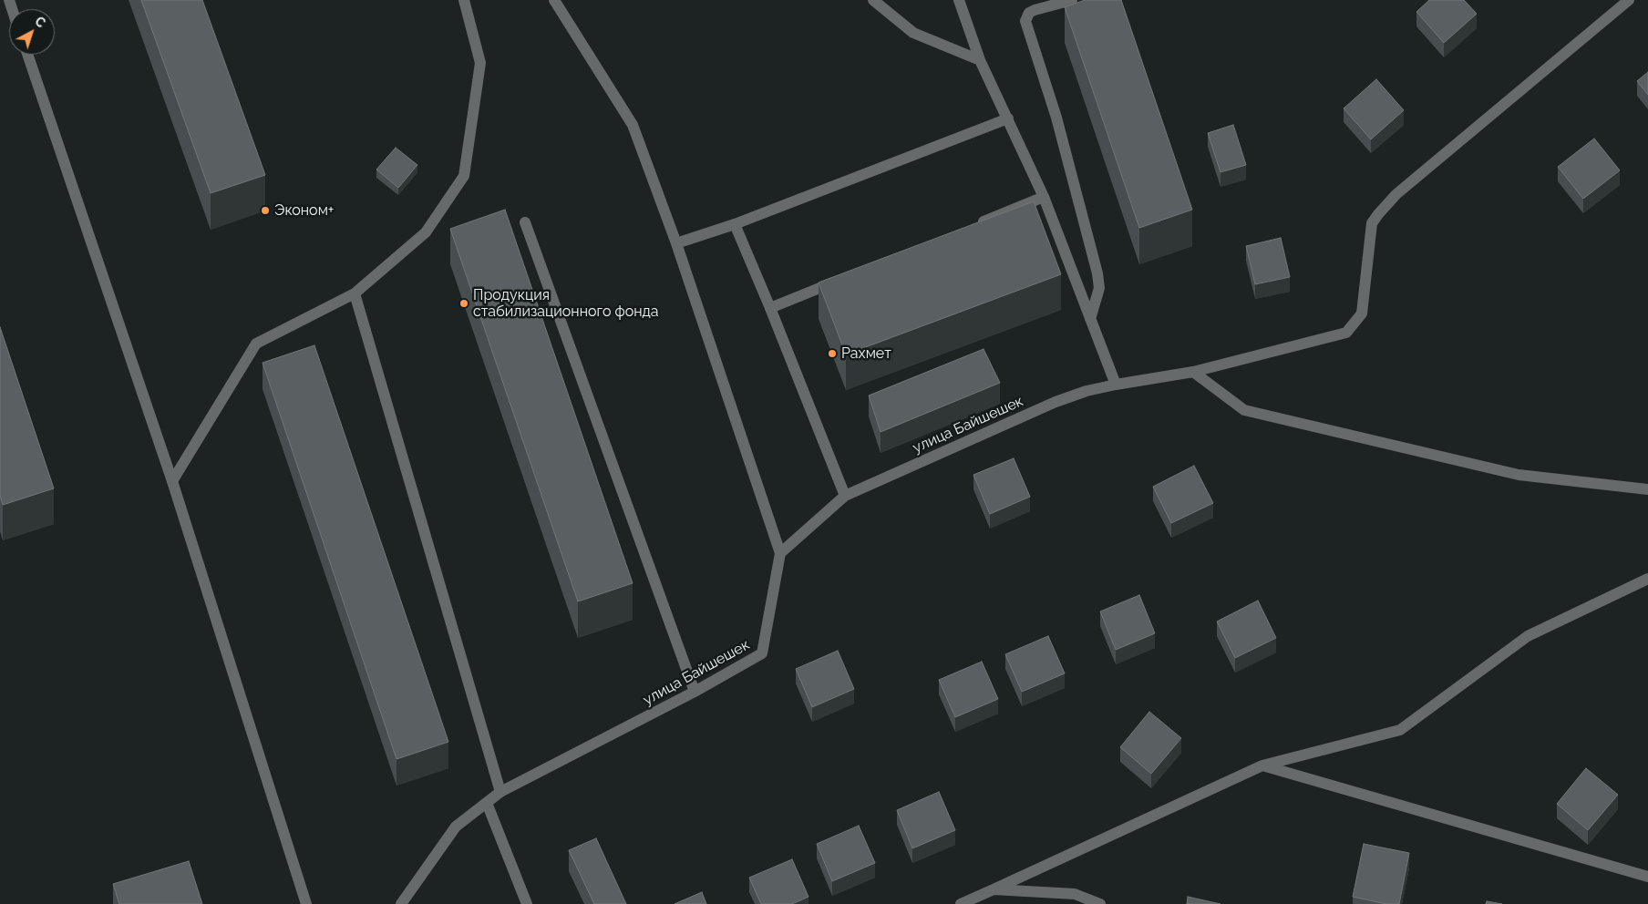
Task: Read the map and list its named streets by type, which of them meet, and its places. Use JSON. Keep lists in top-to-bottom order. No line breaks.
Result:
{"streets":{"street":["улица Байшешек"]},"places":["Эконом+","Продукция стабилизационного фонда","Рахмет"],"north":"top right"}
